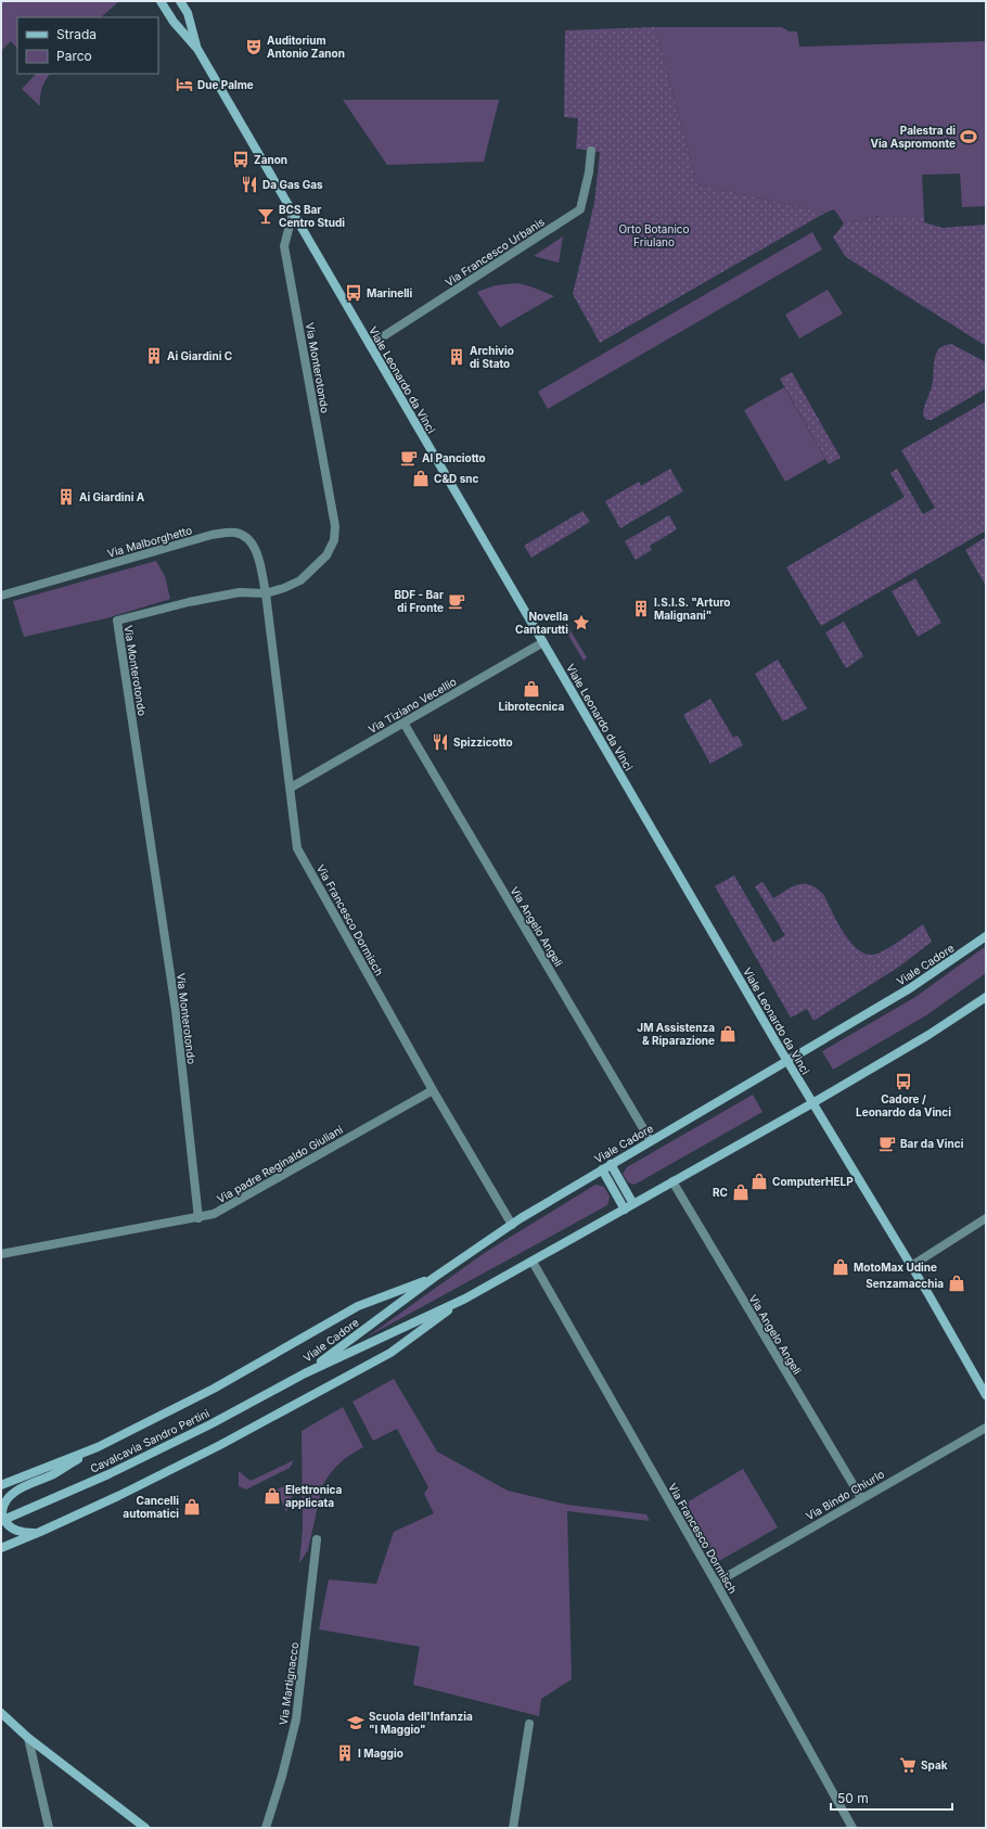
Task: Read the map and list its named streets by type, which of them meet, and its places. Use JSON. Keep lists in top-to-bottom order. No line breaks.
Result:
{"streets":{"main road":["Viale Leonardo da Vinci","Viale Cadore","Cavalcavia Sandro Pertini"],"street":["Via Francesco Urbanis","Via Monterotondo","Via Malborghetto","Via Tiziano Vecellio","Via Francesco Dormisch","Via Angelo Angeli","Via padre Reginaldo Giuliani","Via Bindo Chiurlo","Via Martignacco"]},"crossings":[["Via Francesco Urbanis","Viale Leonardo da Vinci"],["Via Monterotondo","Viale Leonardo da Vinci"],["Via Monterotondo","Via Malborghetto"],["Via Monterotondo","Via Francesco Dormisch"],["Via Monterotondo","Via padre Reginaldo Giuliani"],["Viale Leonardo da Vinci","Via Tiziano Vecellio"],["Viale Leonardo da Vinci","Viale Cadore"],["Via Malborghetto","Via Francesco Dormisch"],["Via Tiziano Vecellio","Via Francesco Dormisch"],["Via Tiziano Vecellio","Via Angelo Angeli"],["Via Francesco Dormisch","Viale Cadore"],["Via Francesco Dormisch","Via padre Reginaldo Giuliani"],["Via Francesco Dormisch","Via Bindo Chiurlo"],["Via Angelo Angeli","Viale Cadore"],["Via Angelo Angeli","Via Bindo Chiurlo"],["Viale Cadore","Cavalcavia Sandro Pertini"]],"parks":["Orto Botanico Friulano"],"places":{"theatre":["Auditorium Antonio Zanon"],"hotel":["Due Palme"],"sports":["Palestra di Via Aspromonte"],"bus stop":["Zanon","Marinelli","Cadore / Leonardo da Vinci"],"restaurant":["Da Gas Gas","Spizzicotto"],"bar":["BCS Bar Centro Studi"],"building":["Ai Giardini C","Archivio di Stato","Ai Giardini A","I.S.I.S. \"Arturo Malignani\"","I Maggio"],"cafe":["Al Panciotto","BDF - Bar di Fronte","Bar da Vinci"],"shop":["C&D snc","Librotecnica","JM Assistenza & Riparazione","ComputerHELP","RC","MotoMax Udine","Senzamacchia","Elettronica applicata","Cancelli automatici"],"place":["Novella Cantarutti"],"school or university":["Scuola dell'Infanzia \"I Maggio\""],"supermarket":["Spak"]},"legend":["Strada","Parco"],"scale_bar":"50 m"}
